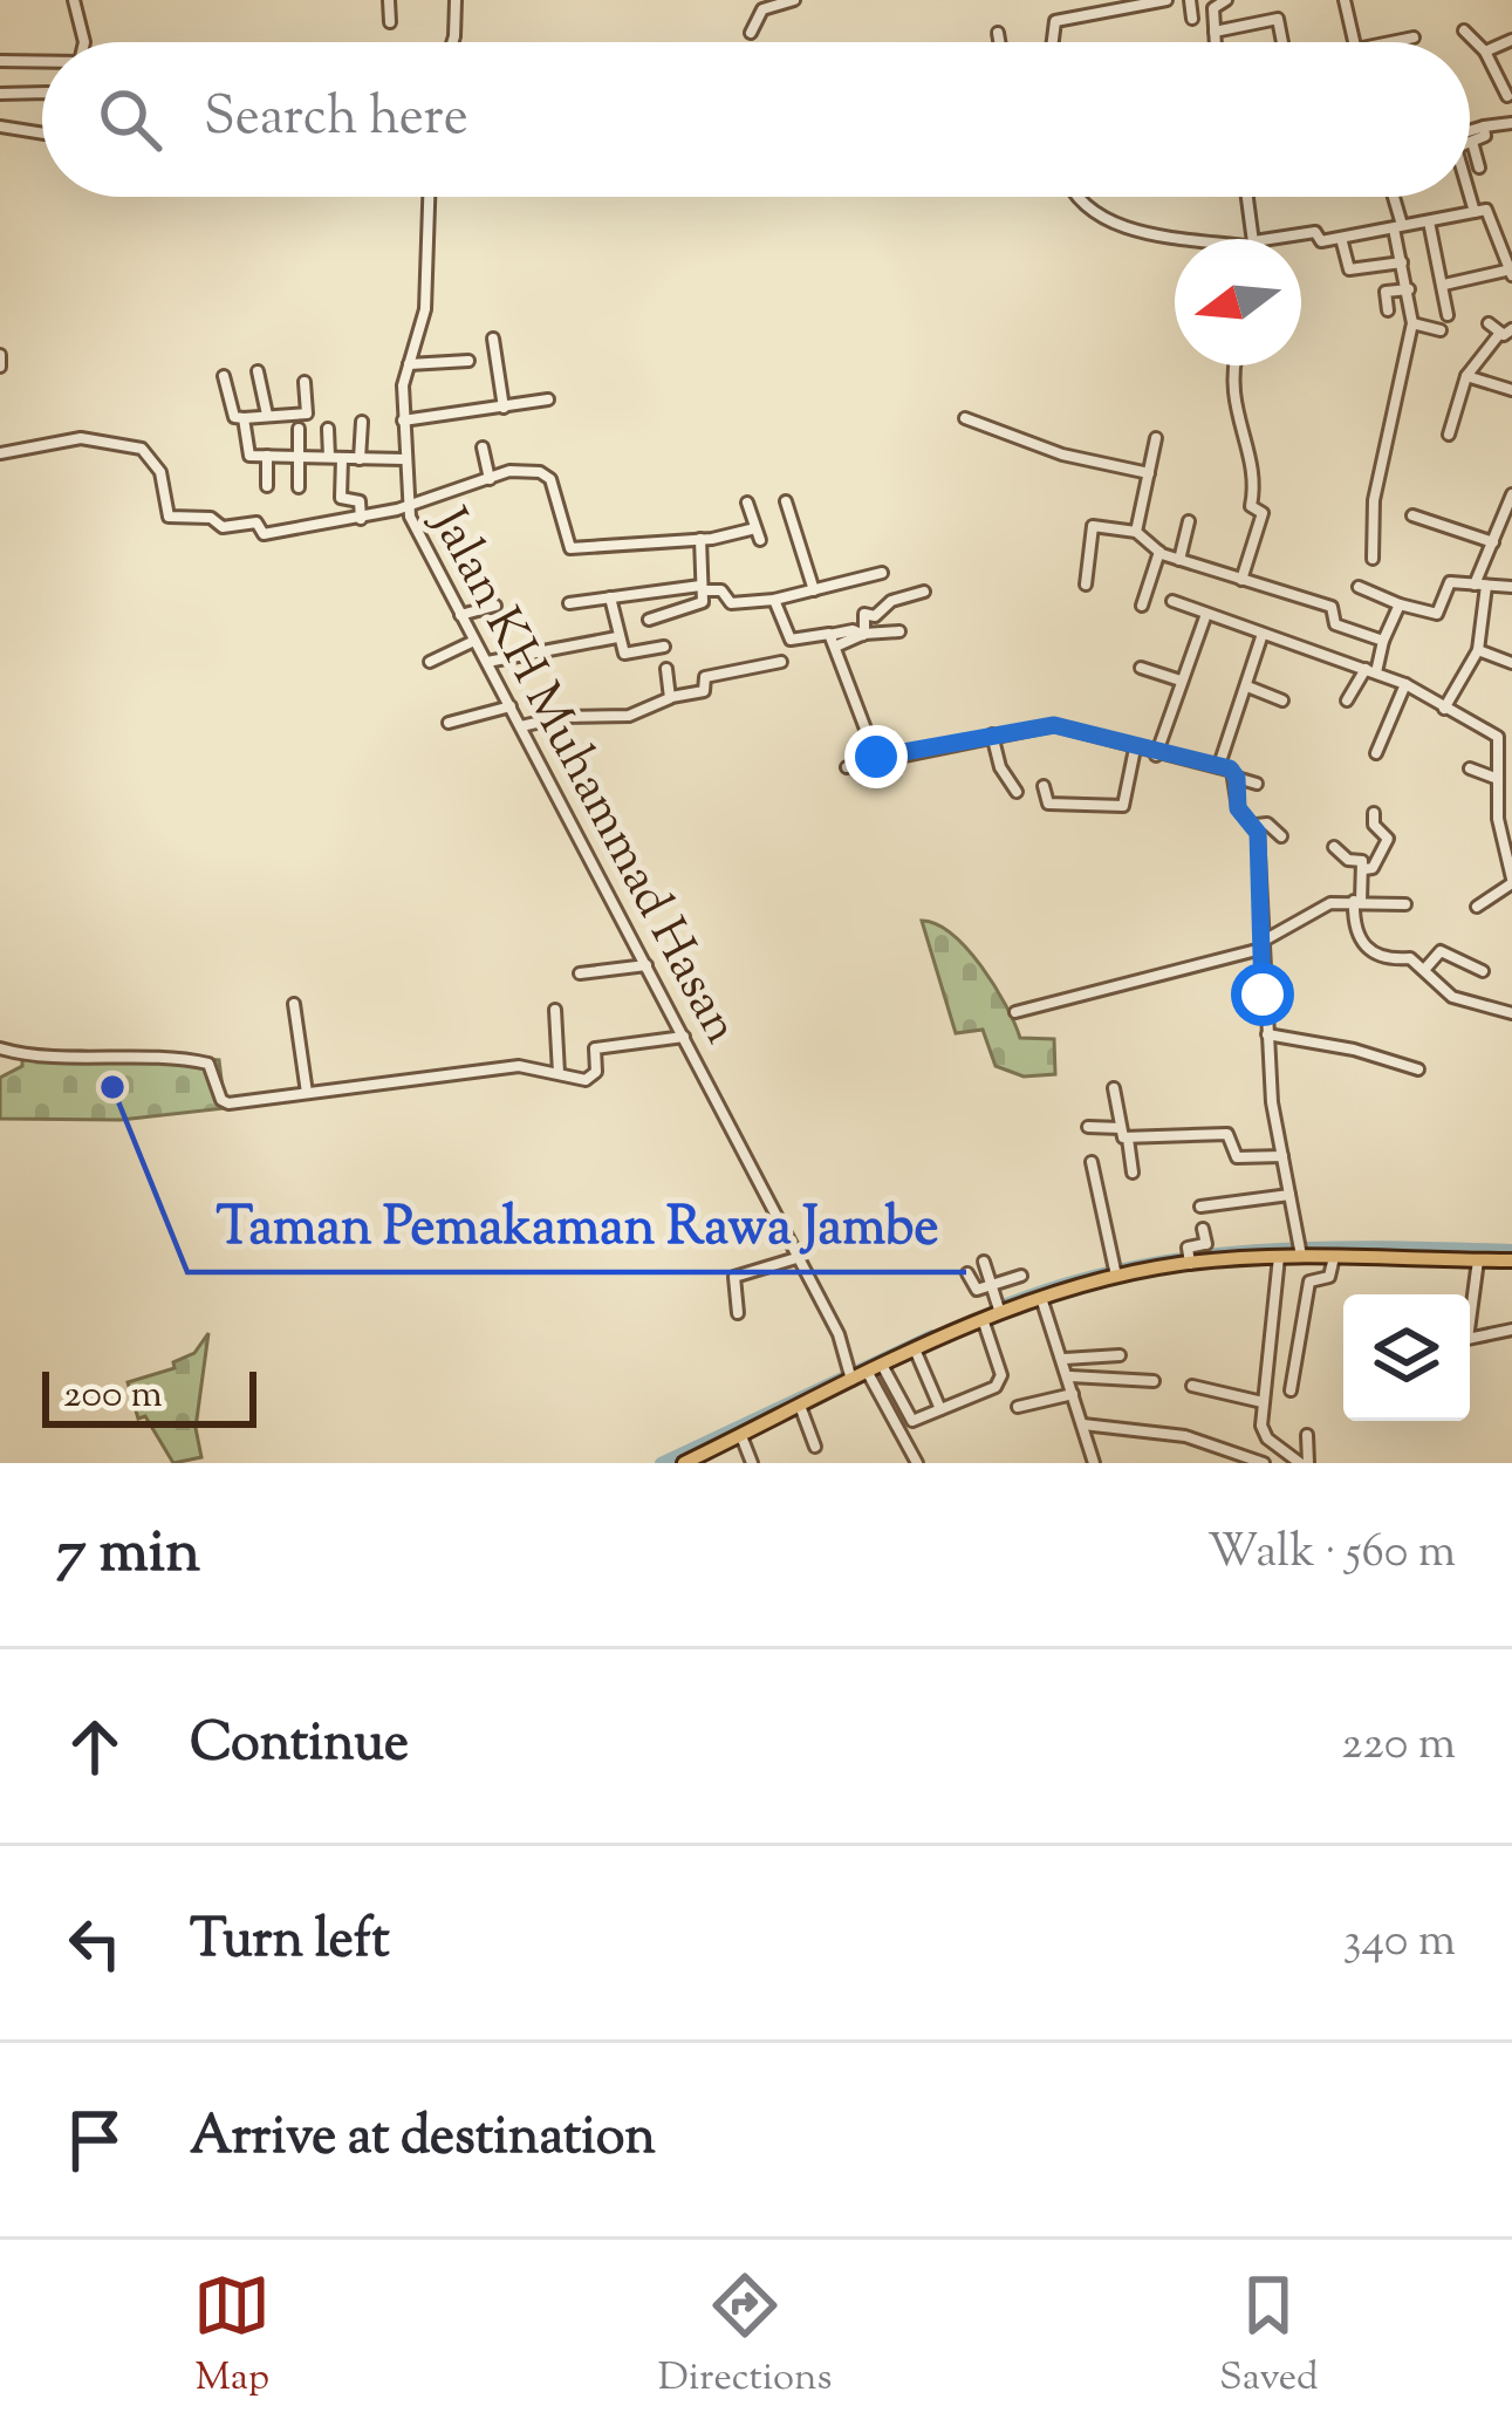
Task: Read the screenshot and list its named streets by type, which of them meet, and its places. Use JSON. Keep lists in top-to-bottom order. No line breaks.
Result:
{"streets":{"street":["Jalan KH Muhammad Hasan"]},"places":["Taman Pemakaman Rawa Jambe"],"scale_bar":"200 m","north":"left","page":{"search":"Search here","scale":"200 m","heading":["7 min","Walk · 560 m"],"list":[["Continue","220 m"],["Turn left","340 m"],"Arrive at destination"],"nav":["Map","Directions","Saved"]}}
